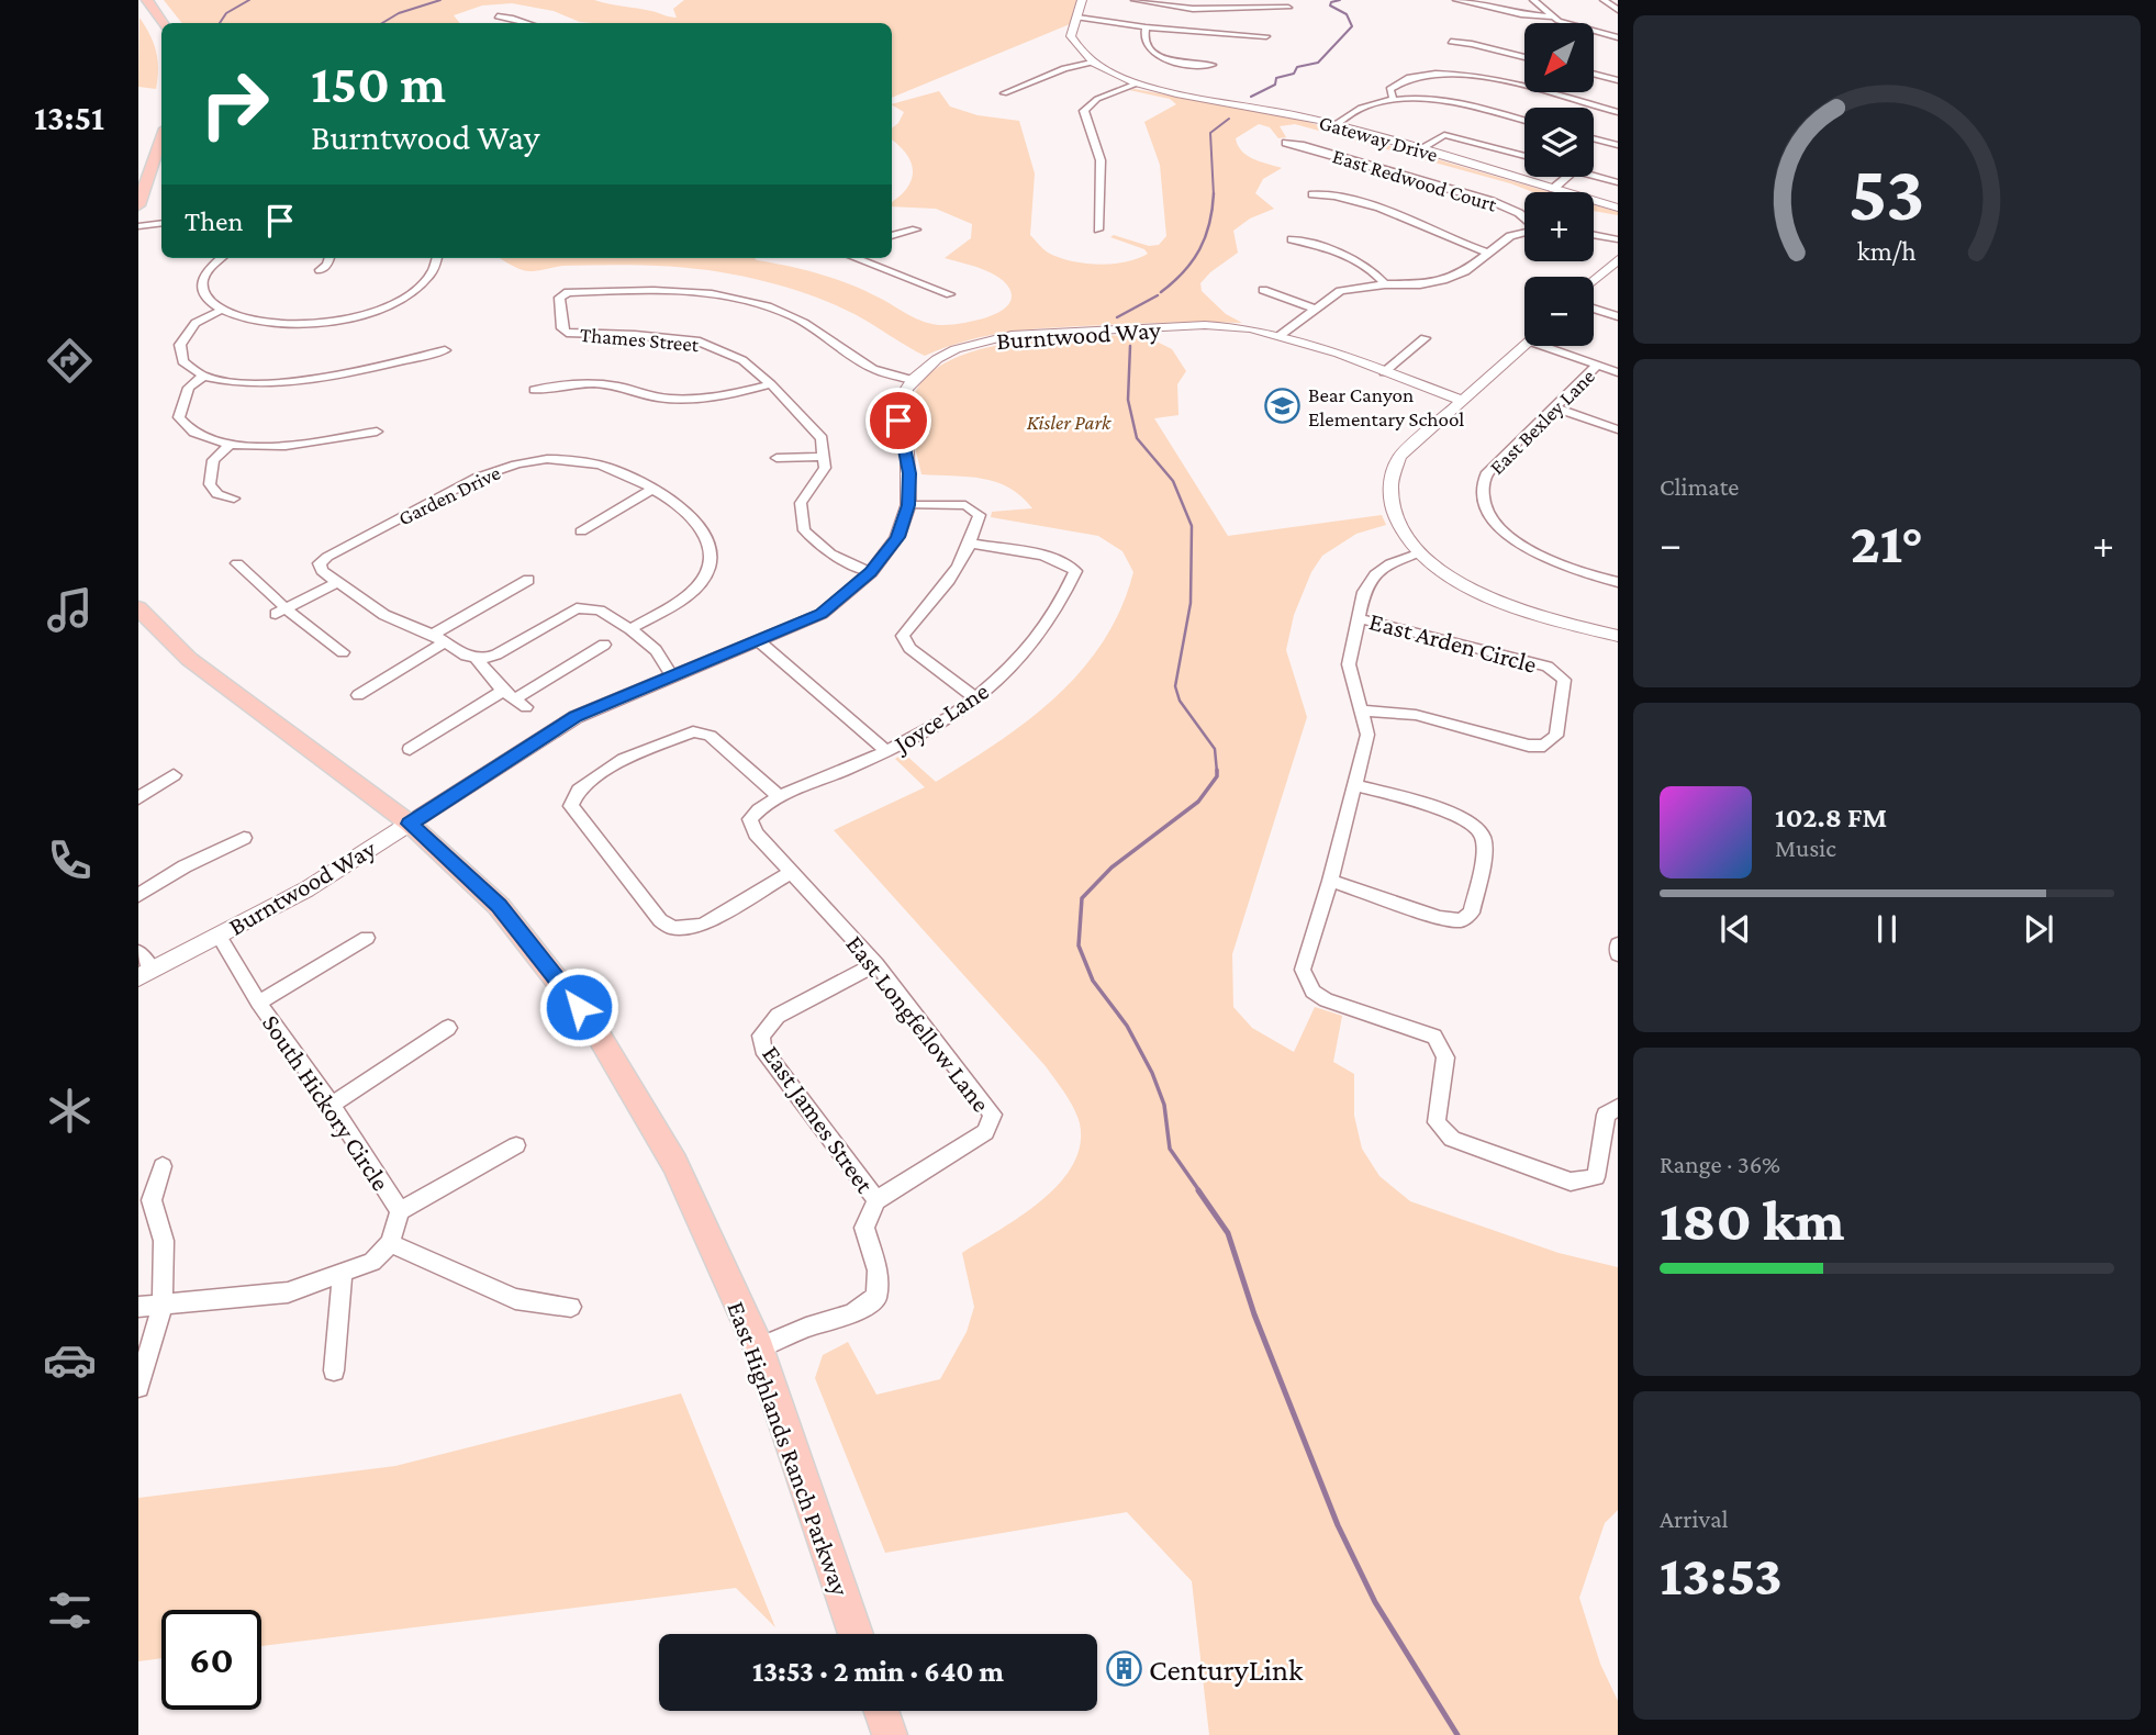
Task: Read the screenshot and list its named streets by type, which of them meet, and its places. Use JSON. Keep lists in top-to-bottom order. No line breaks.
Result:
{"streets":{"main road":["East Highlands Ranch Parkway"],"street":["Gateway Drive","East Redwood Court","Burntwood Way","Thames Street","East Bexley Lane","Garden Drive","East Arden Circle","Joyce Lane","East Longfellow Lane","South Hickory Circle","East James Street"]},"crossings":[["Burntwood Way","Thames Street"],["Burntwood Way","South Hickory Circle"],["Burntwood Way","East Highlands Ranch Parkway"],["Joyce Lane","East Longfellow Lane"],["East Longfellow Lane","East James Street"]],"parks":["Kisler Park"],"places":{"school or university":["Bear Canyon Elementary School"],"building":["CenturyLink"]},"north":"bottom left","page":{"tabs":"13:51","map_buttons":["+","−"],"turn":["150 m","Burntwood Way"],"then":"Then","tile":["Climate",["Range · 36%","180 km"],["Arrival","13:53"]],"heat":["−","21°","+"],"song":["102.8 FM","Music"],"limit":"60","trip":"13:53 · 2 min · 640 m","gauge":["53","km/h"]}}
